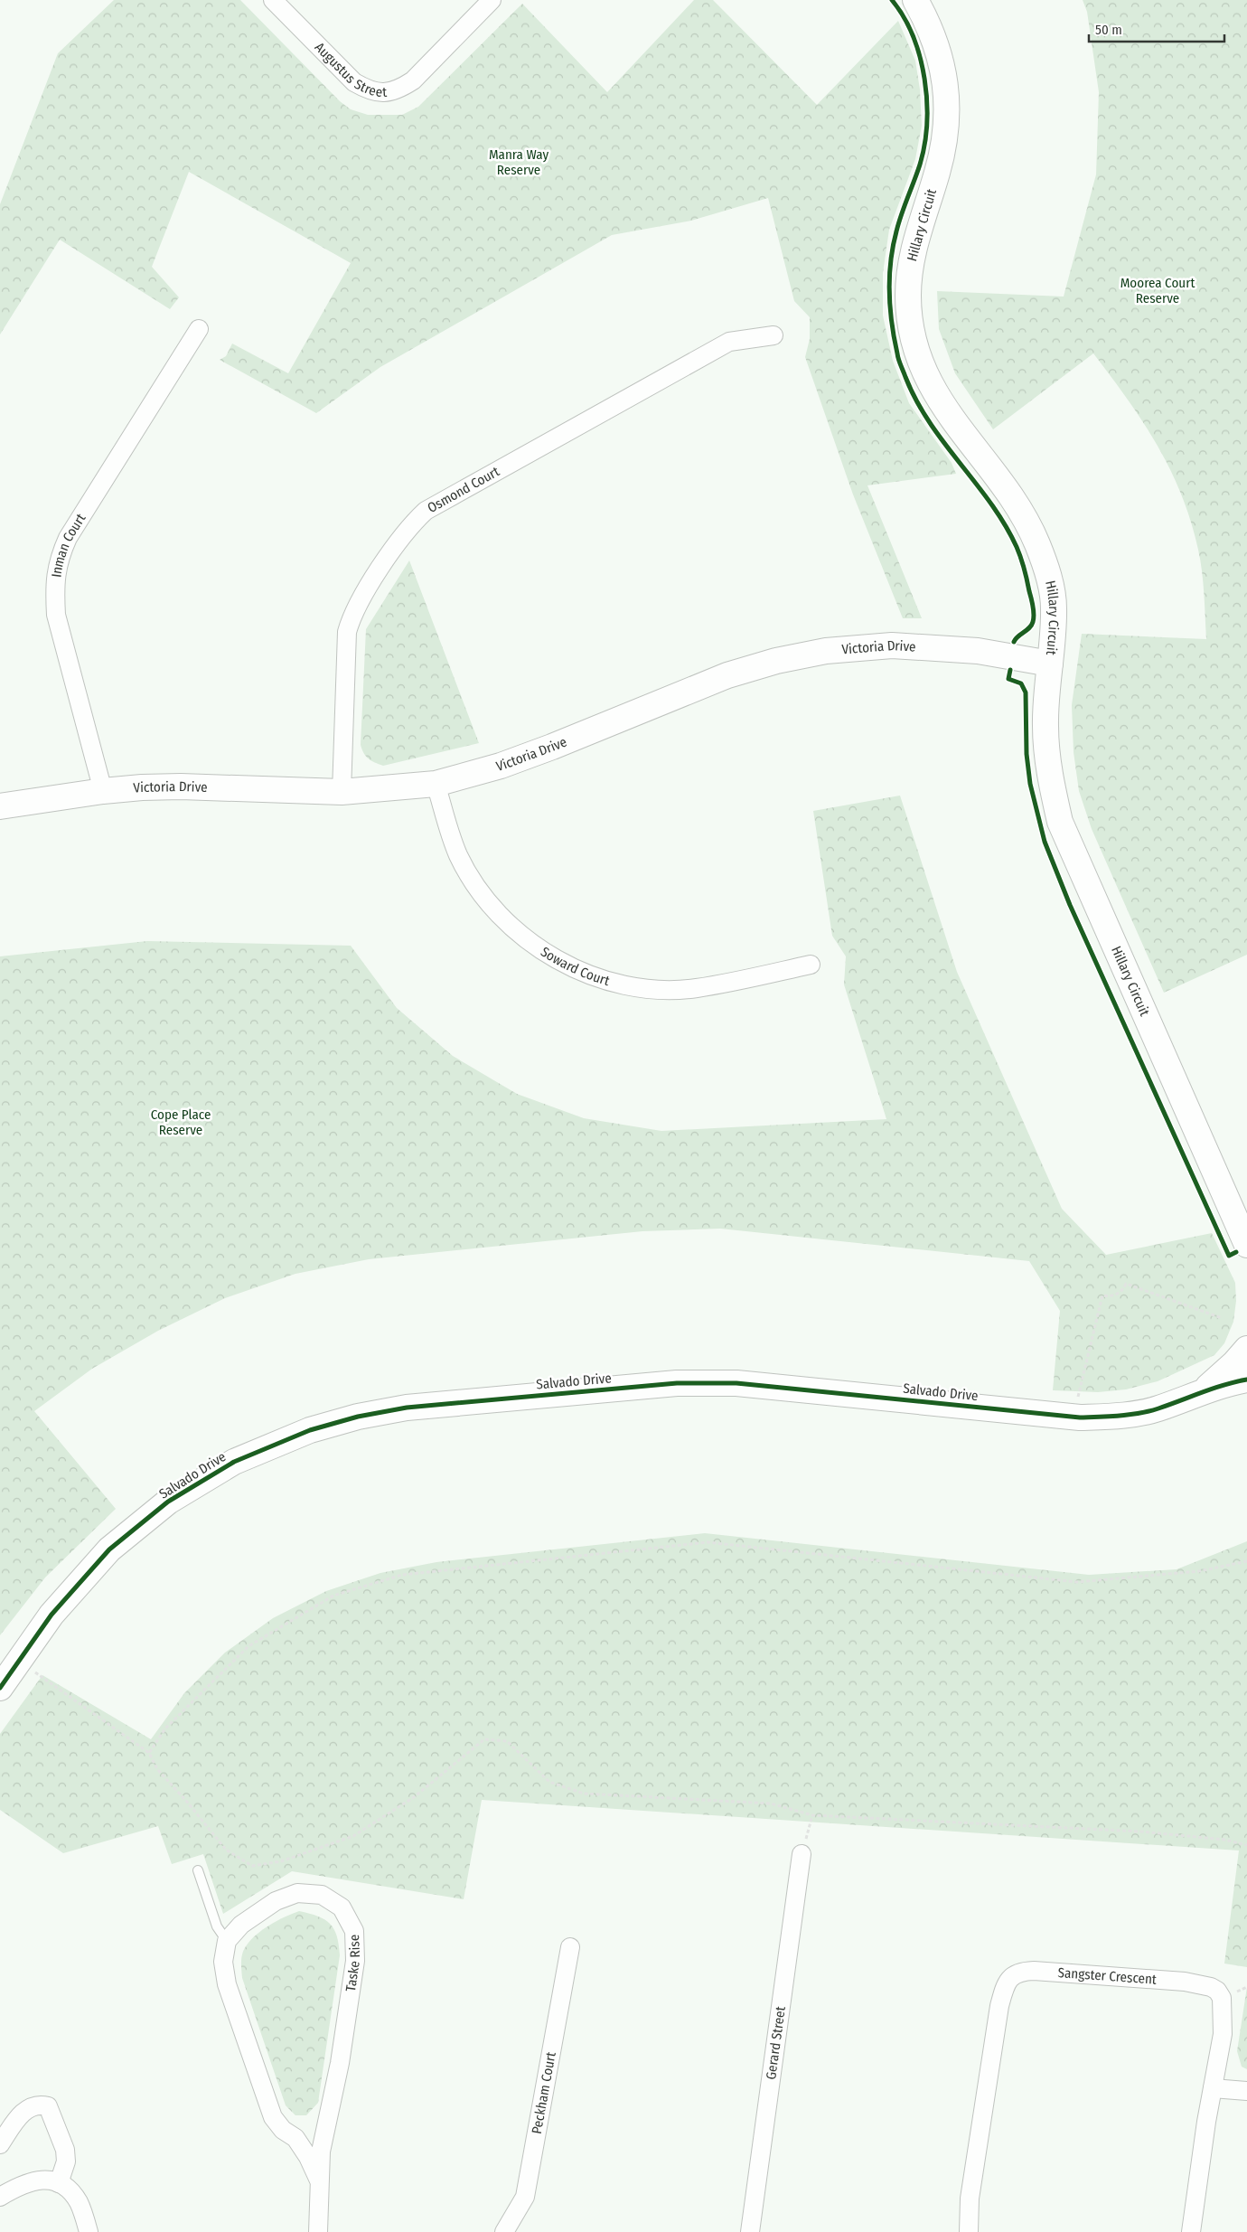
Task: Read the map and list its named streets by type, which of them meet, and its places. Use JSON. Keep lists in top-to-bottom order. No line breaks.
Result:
{"streets":{"street":["Augustus Street","Hillary Circuit","Osmond Court","Inman Court","Victoria Drive","Soward Court","Salvado Drive","Taske Rise","Sangster Crescent","Gerard Street","Peckham Court"]},"crossings":[["Hillary Circuit","Victoria Drive"],["Osmond Court","Victoria Drive"],["Inman Court","Victoria Drive"],["Victoria Drive","Soward Court"]],"parks":["Manra Way Reserve","Moorea Court Reserve","Cope Place Reserve"],"scale_bar":"50 m"}
